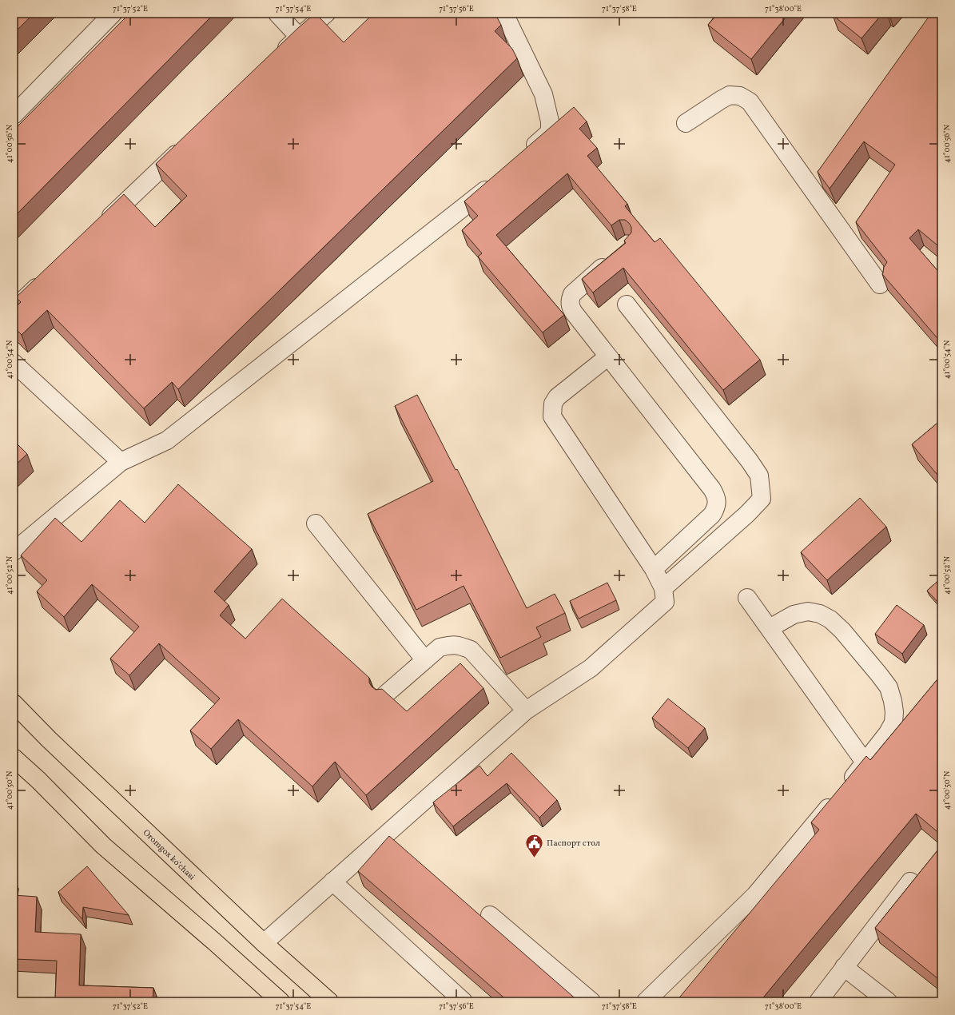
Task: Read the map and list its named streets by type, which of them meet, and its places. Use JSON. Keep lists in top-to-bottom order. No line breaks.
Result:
{"streets":{"main road":["Oromgox ko‘chasi"]},"places":{"public building":["Паспорт стол"]},"coordinates":["71°37'52\"E","71°37'54\"E","71°37'56\"E","71°37'58\"E","71°38'00\"E","41°00'56\"N","41°00'54\"N","41°00'52\"N","41°00'50\"N"]}
